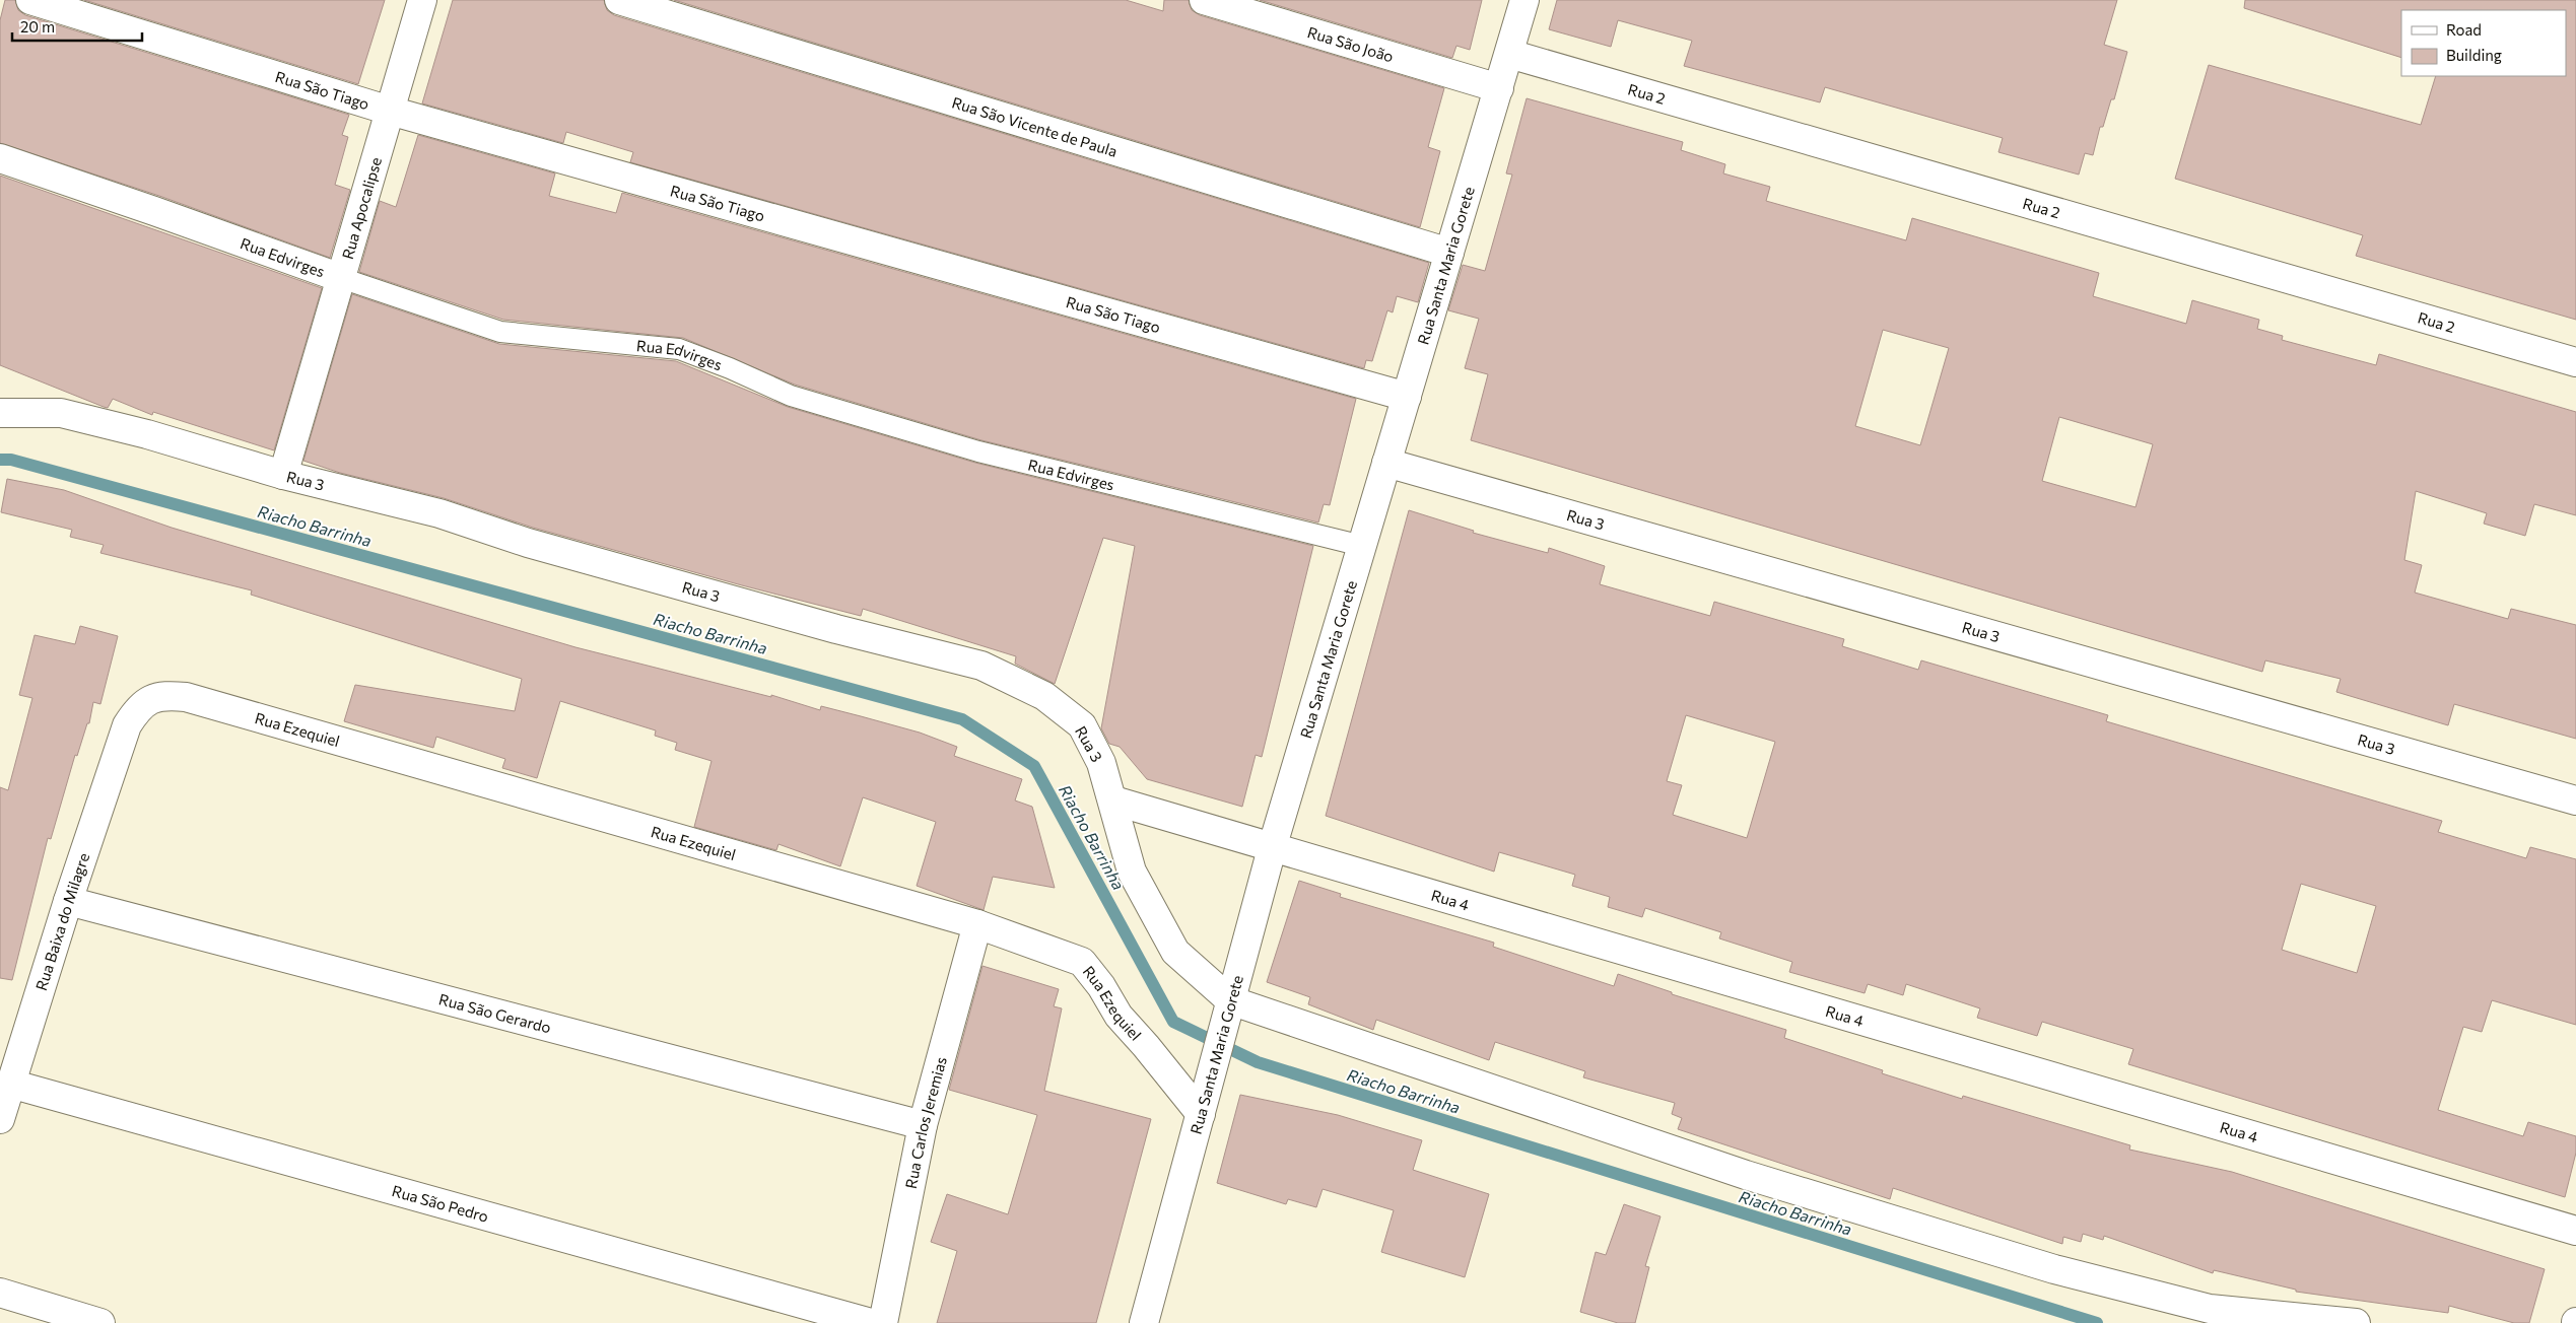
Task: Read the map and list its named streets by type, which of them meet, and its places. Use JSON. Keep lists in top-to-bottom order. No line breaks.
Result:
{"streets":{"street":["Rua São João","Rua São Tiago","Rua 2","Rua São Vicente de Paula","Rua Apocalipse","Rua Edvirges","Rua Santa Maria Gorete","Rua 3","Rua Ezequiel","Rua 4","Rua Baixa do Milagre","Rua São Gerardo","Rua Carlos Jeremias","Rua São Pedro"]},"crossings":[["Rua São João","Rua Santa Maria Gorete"],["Rua São Tiago","Rua Apocalipse"],["Rua São Tiago","Rua Santa Maria Gorete"],["Rua 2","Rua Santa Maria Gorete"],["Rua São Vicente de Paula","Rua Santa Maria Gorete"],["Rua Apocalipse","Rua Edvirges"],["Rua Apocalipse","Rua 3"],["Rua Edvirges","Rua Santa Maria Gorete"],["Rua Santa Maria Gorete","Rua 3"],["Rua Santa Maria Gorete","Rua Ezequiel"],["Rua Santa Maria Gorete","Rua 4"],["Rua 3","Rua 4"],["Rua Ezequiel","Rua Baixa do Milagre"],["Rua Ezequiel","Rua Carlos Jeremias"],["Rua Baixa do Milagre","Rua São Gerardo"],["Rua Baixa do Milagre","Rua São Pedro"],["Rua São Gerardo","Rua Carlos Jeremias"]],"water":["Riacho Barrinha"],"legend":["Road","Building"],"scale_bar":"20 m"}
